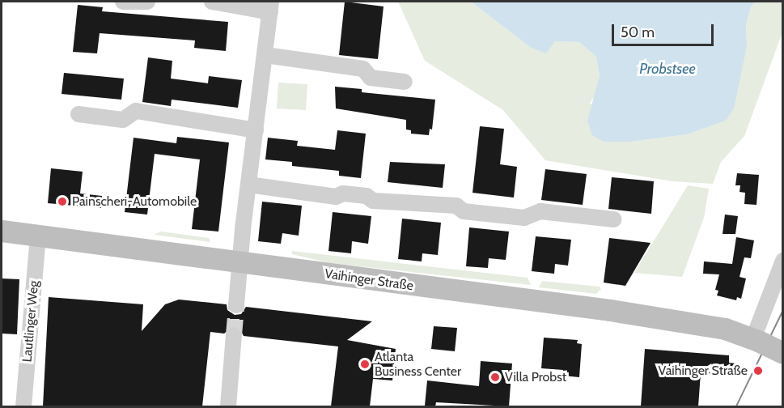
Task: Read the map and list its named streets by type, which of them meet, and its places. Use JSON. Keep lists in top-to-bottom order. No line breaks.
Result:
{"streets":{"main road":["Vaihinger Straße"],"street":["Lautlinger Weg"]},"crossings":[["Vaihinger Straße","Lautlinger Weg"]],"water":["Probstsee"],"places":["Painscheri-Automobile","Atlanta Business Center","Vaihinger Straße","Villa Probst"],"scale_bar":"50 m"}
